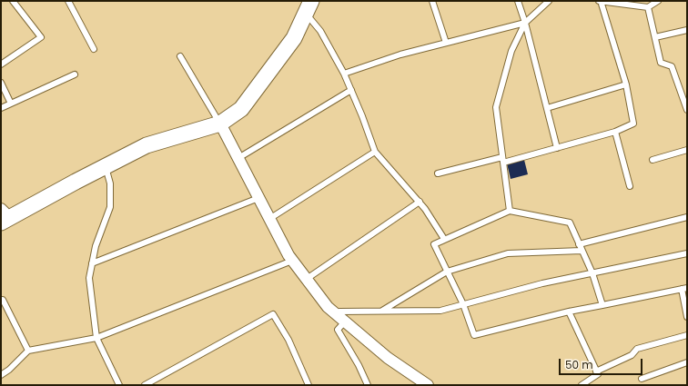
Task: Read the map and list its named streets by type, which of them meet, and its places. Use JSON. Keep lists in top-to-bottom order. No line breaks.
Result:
{"scale_bar":"50 m"}
